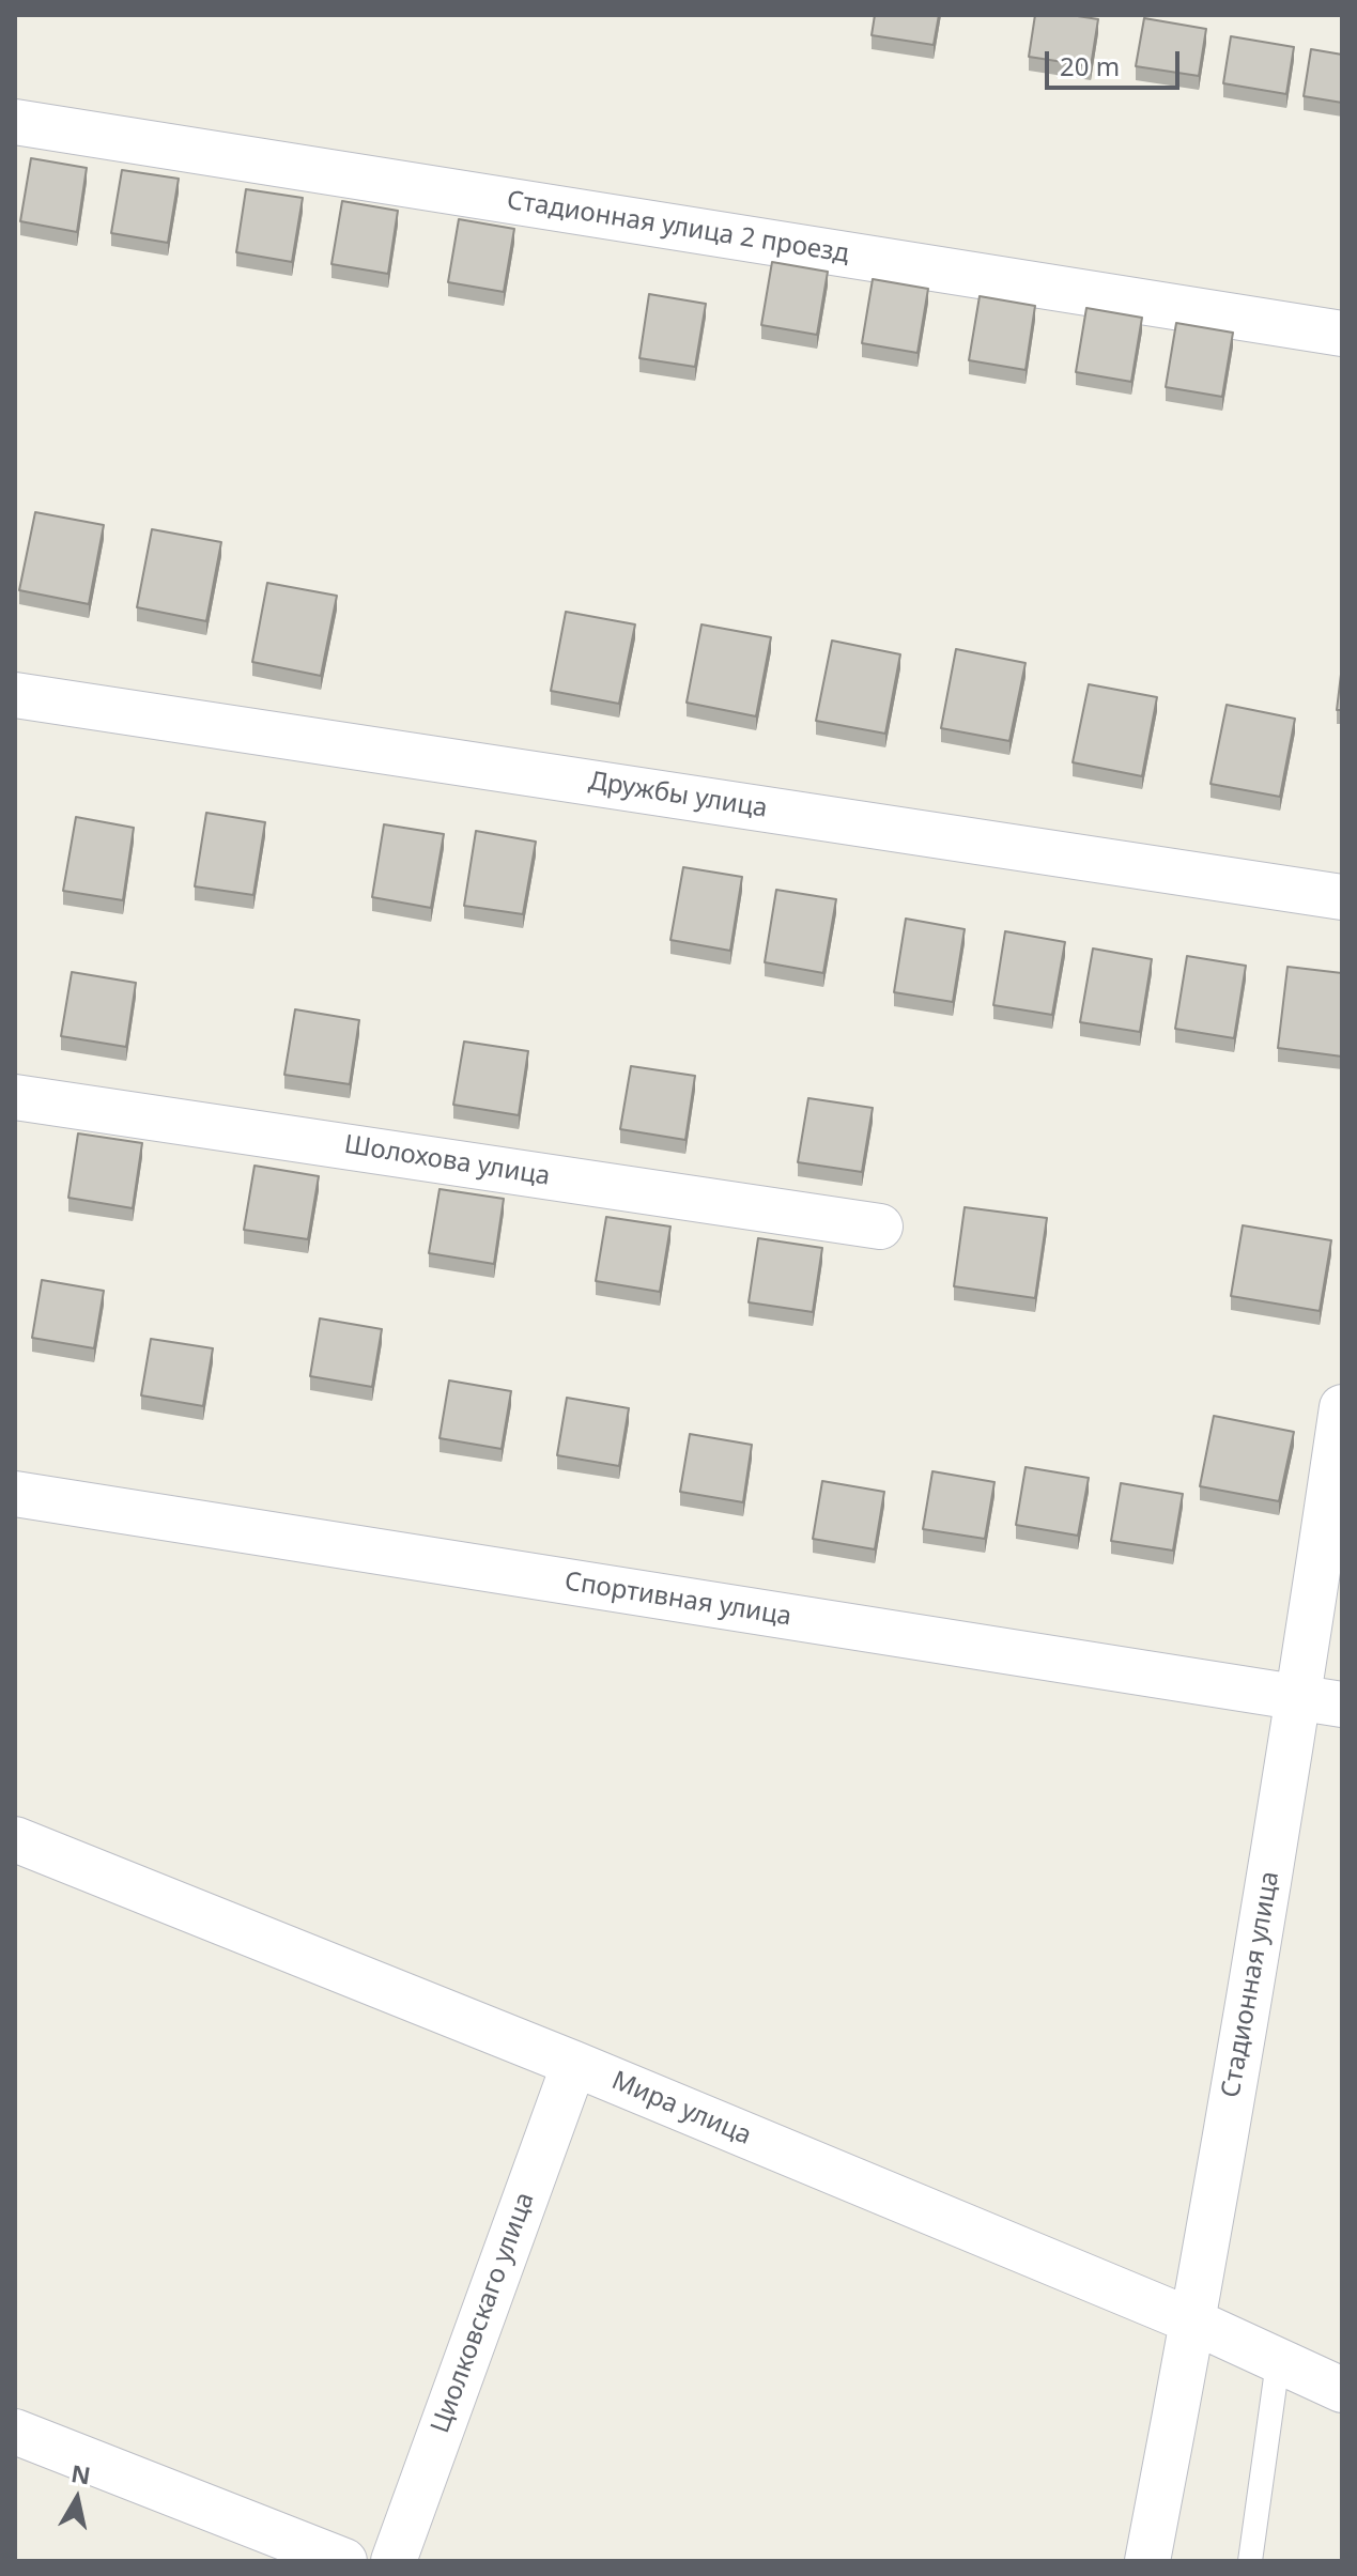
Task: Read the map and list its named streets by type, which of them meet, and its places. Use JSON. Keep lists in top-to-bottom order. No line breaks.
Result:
{"streets":{"street":["Стадионная улица 2 проезд","Дружбы улица","Шолохова улица","Спортивная улица","Стадионная улица","Мира улица","Циолковскаго улица"]},"crossings":[["Спортивная улица","Стадионная улица"],["Стадионная улица","Мира улица"],["Мира улица","Циолковскаго улица"]],"scale_bar":"20 m","north":"top"}
